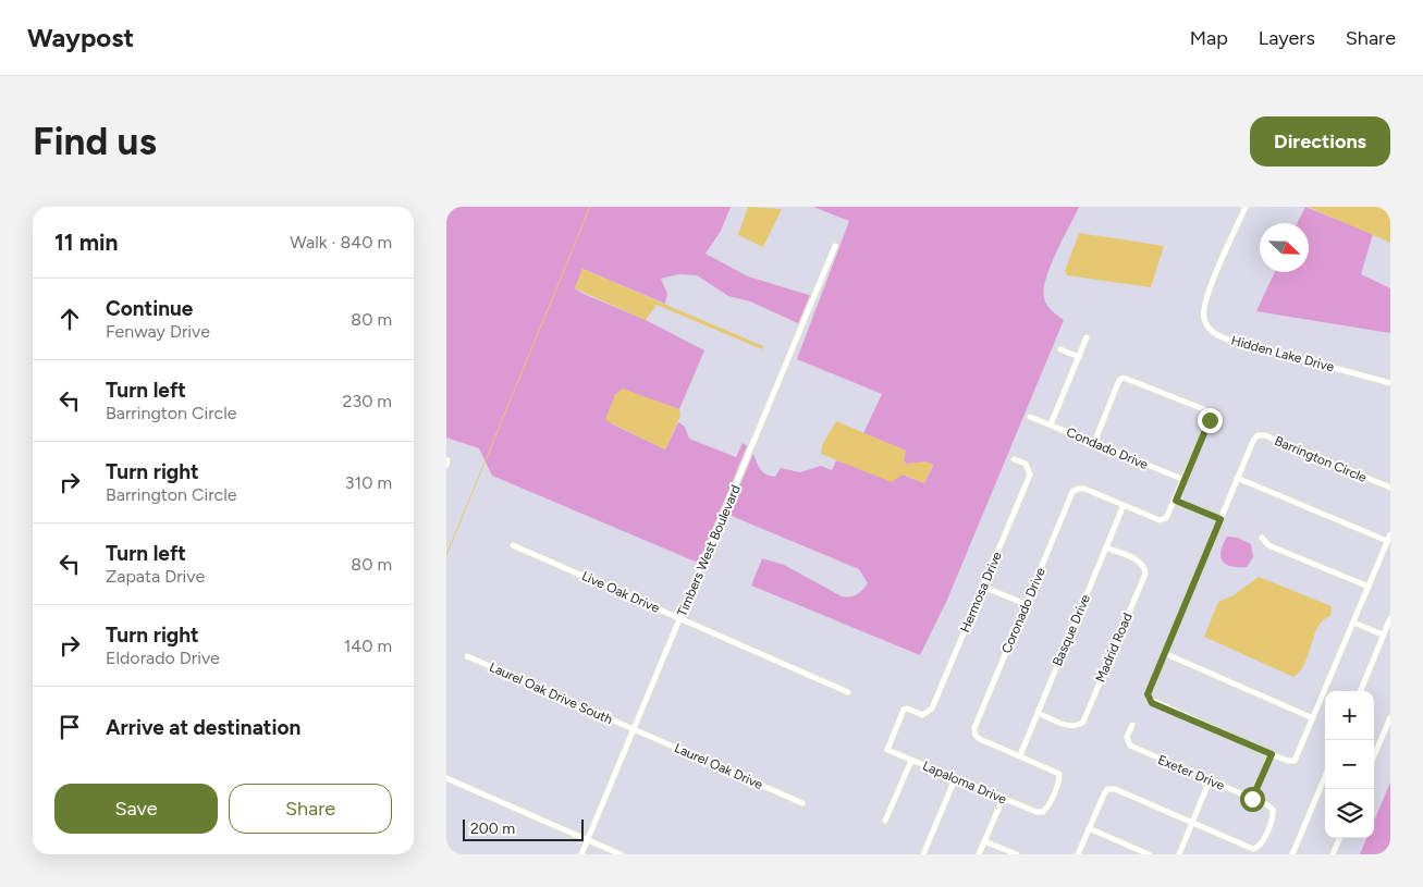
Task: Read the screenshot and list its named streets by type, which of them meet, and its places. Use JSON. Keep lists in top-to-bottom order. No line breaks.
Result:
{"streets":{"street":["Hidden Lake Drive","Condado Drive","Barrington Circle","Timbers West Boulevard","Live Oak Drive","Hermosa Drive","Coronado Drive","Basque Drive","Madrid Road","Laurel Oak Drive South","Laurel Oak Drive","Exeter Drive","Lapaloma Drive"]},"crossings":[["Timbers West Boulevard","Live Oak Drive"],["Timbers West Boulevard","Laurel Oak Drive South"],["Timbers West Boulevard","Laurel Oak Drive"],["Hermosa Drive","Lapaloma Drive"],["Coronado Drive","Basque Drive"],["Coronado Drive","Lapaloma Drive"],["Basque Drive","Madrid Road"],["Basque Drive","Lapaloma Drive"],["Laurel Oak Drive South","Laurel Oak Drive"]],"scale_bar":"200 m","north":"bottom right","page":{"header":"Waypost","nav":["Map","Layers","Share"],"buttons":["Directions",["Save","Share"]],"title":"Find us","heading":["11 min","Walk · 840 m"],"list":[["Continue","Fenway Drive","80 m"],["Turn left","Barrington Circle","230 m"],["Turn right","Barrington Circle","310 m"],["Turn left","Zapata Drive","80 m"],["Turn right","Eldorado Drive","140 m"],"Arrive at destination"],"map_buttons":["+","−"],"scale":"200 m"}}
